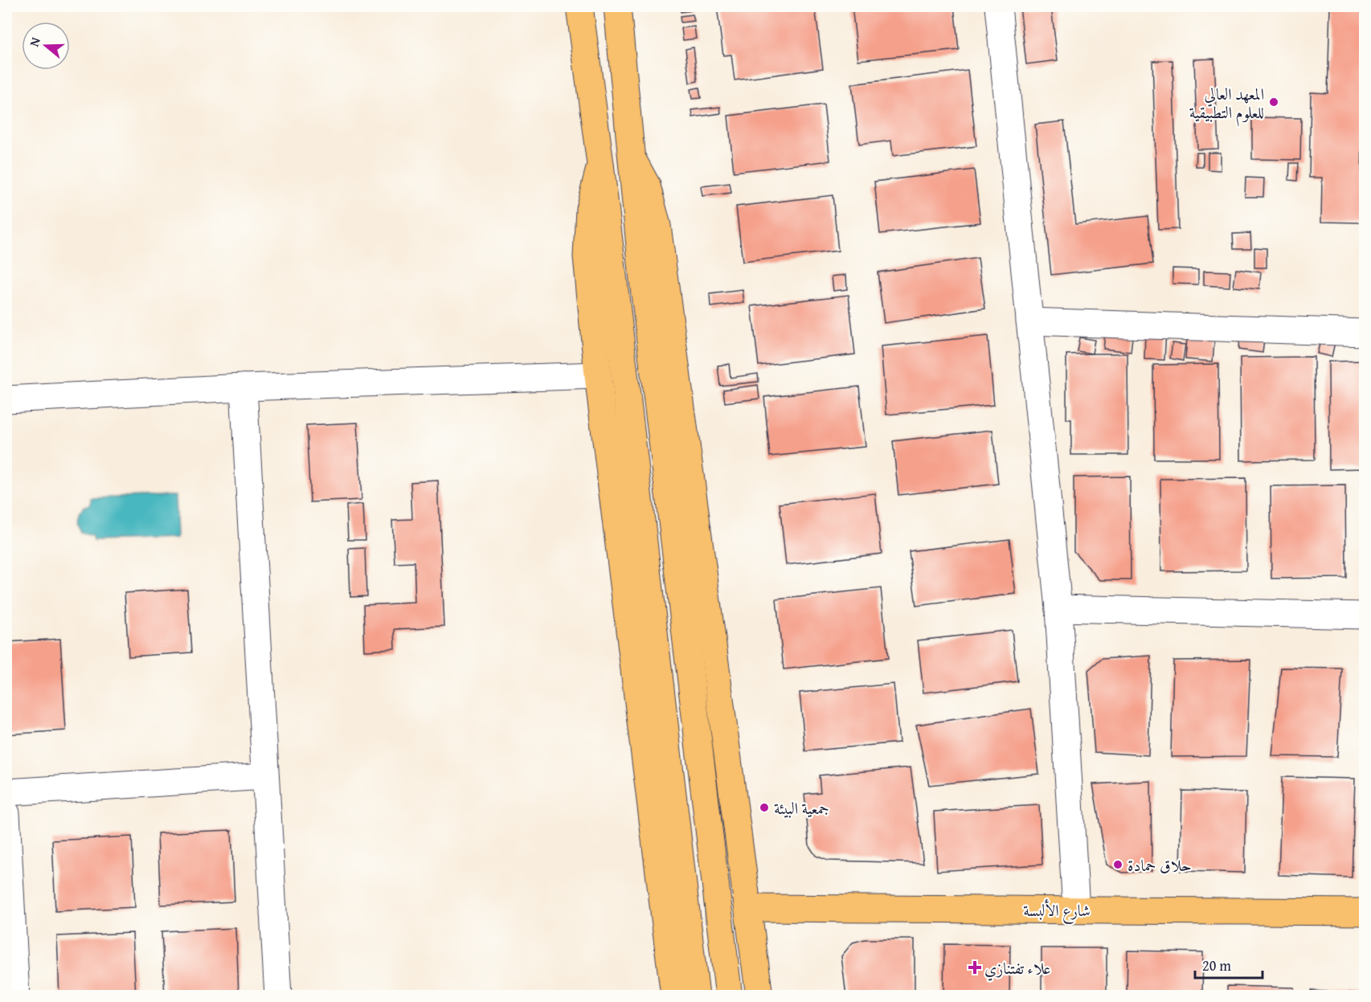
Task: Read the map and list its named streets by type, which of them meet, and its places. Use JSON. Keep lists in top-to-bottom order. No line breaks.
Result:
{"streets":{"main road":["شارع الألبسة"]},"places":{"other":["المعهد العالي للعلوم التطبيقية","جمعية البيئة","حلاق حمادة"],"health":["علاء تفتنازي"]},"scale_bar":"20 m","north":"left"}
